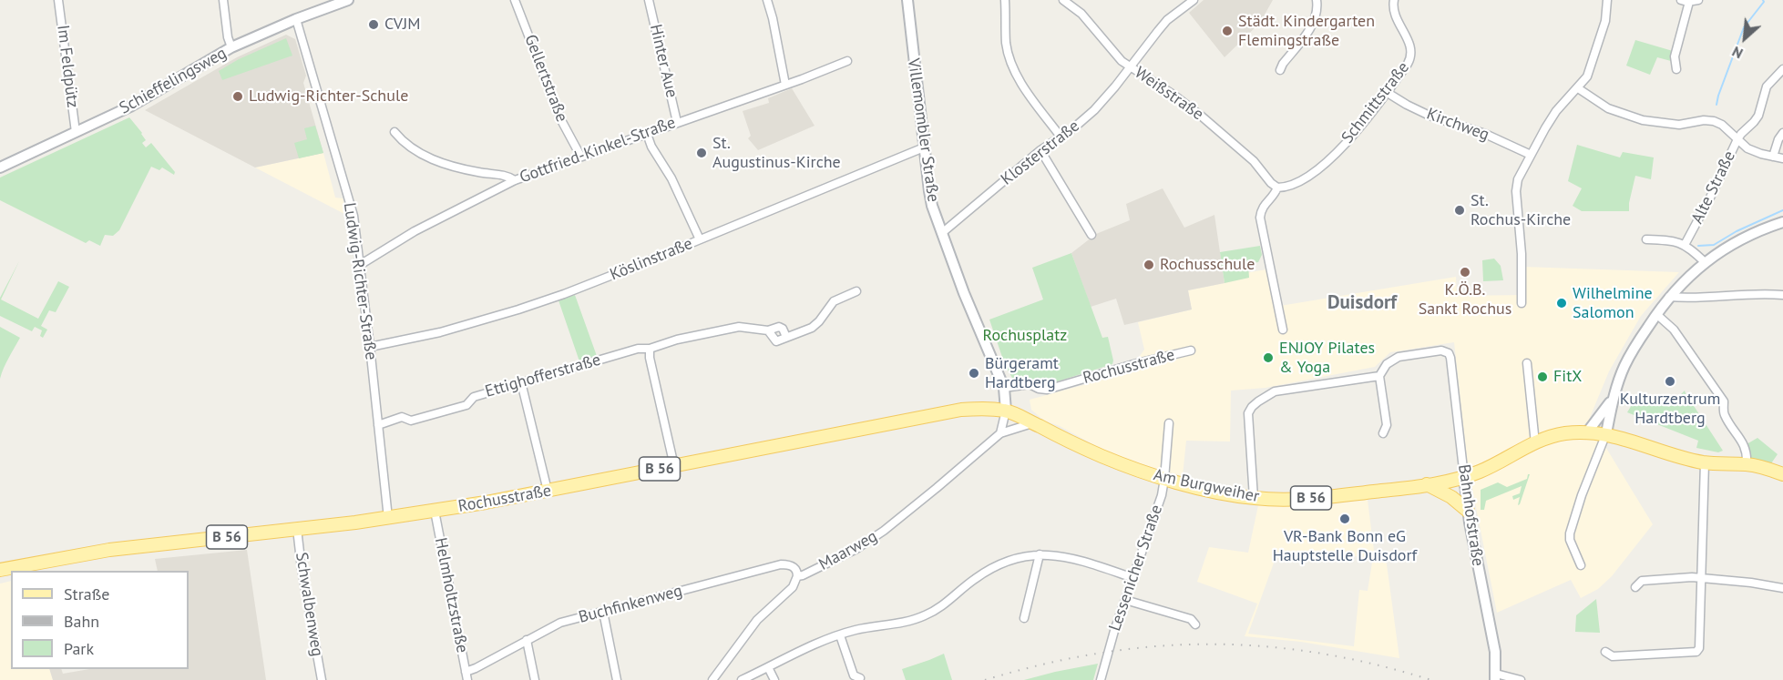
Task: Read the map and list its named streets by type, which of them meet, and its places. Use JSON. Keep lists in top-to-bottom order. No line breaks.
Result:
{"streets":{"main road":["Rochusstraße","B 56","Am Burgweiher"],"street":["Hinter Aue","Im Feldpütz","Gellertstraße","Schieffelingsweg","Weißstraße","Schmittstraße","Kirchweg","Villemombler Straße","Gottfried-Kinkel-Straße","Klosterstraße","Alte Straße","Köslinstraße","Ludwig-Richter-Straße","Ettighofferstraße","Bahnhofstraße","Maarweg","Lessenicher Straße","Helmholtzstraße","Schwalbenweg","Buchfinkenweg"]},"crossings":[["Hinter Aue","Gottfried-Kinkel-Straße"],["Im Feldpütz","Schieffelingsweg"],["Gellertstraße","Gottfried-Kinkel-Straße"],["Schieffelingsweg","Ludwig-Richter-Straße"],["Weißstraße","Schmittstraße"],["Weißstraße","Klosterstraße"],["Schmittstraße","Kirchweg"],["Villemombler Straße","Klosterstraße"],["Villemombler Straße","Köslinstraße"],["Villemombler Straße","Rochusstraße"],["Villemombler Straße","Am Burgweiher"],["Gottfried-Kinkel-Straße","Ludwig-Richter-Straße"],["Köslinstraße","Ludwig-Richter-Straße"],["Ludwig-Richter-Straße","Rochusstraße"],["Ludwig-Richter-Straße","Ettighofferstraße"],["Rochusstraße","Am Burgweiher"],["Rochusstraße","Helmholtzstraße"],["Rochusstraße","Schwalbenweg"],["B 56","Am Burgweiher"],["Am Burgweiher","Bahnhofstraße"],["Am Burgweiher","Maarweg"],["Am Burgweiher","Lessenicher Straße"],["Maarweg","Buchfinkenweg"],["Helmholtzstraße","Buchfinkenweg"]],"districts":["Duisdorf"],"parks":["Rochusplatz"],"places":["CVJM","Städt. Kindergarten Flemingstraße","Ludwig-Richter-Schule","St. Augustinus-Kirche","St. Rochus-Kirche","Rochusschule","K.Ö.B. Sankt Rochus","Wilhelmine Salomon","ENJOY Pilates & Yoga","Bürgeramt Hardtberg","FitX","Kulturzentrum Hardtberg","VR-Bank Bonn eG Hauptstelle Duisdorf"],"legend":["Straße","Bahn","Park"],"north":"bottom left"}
